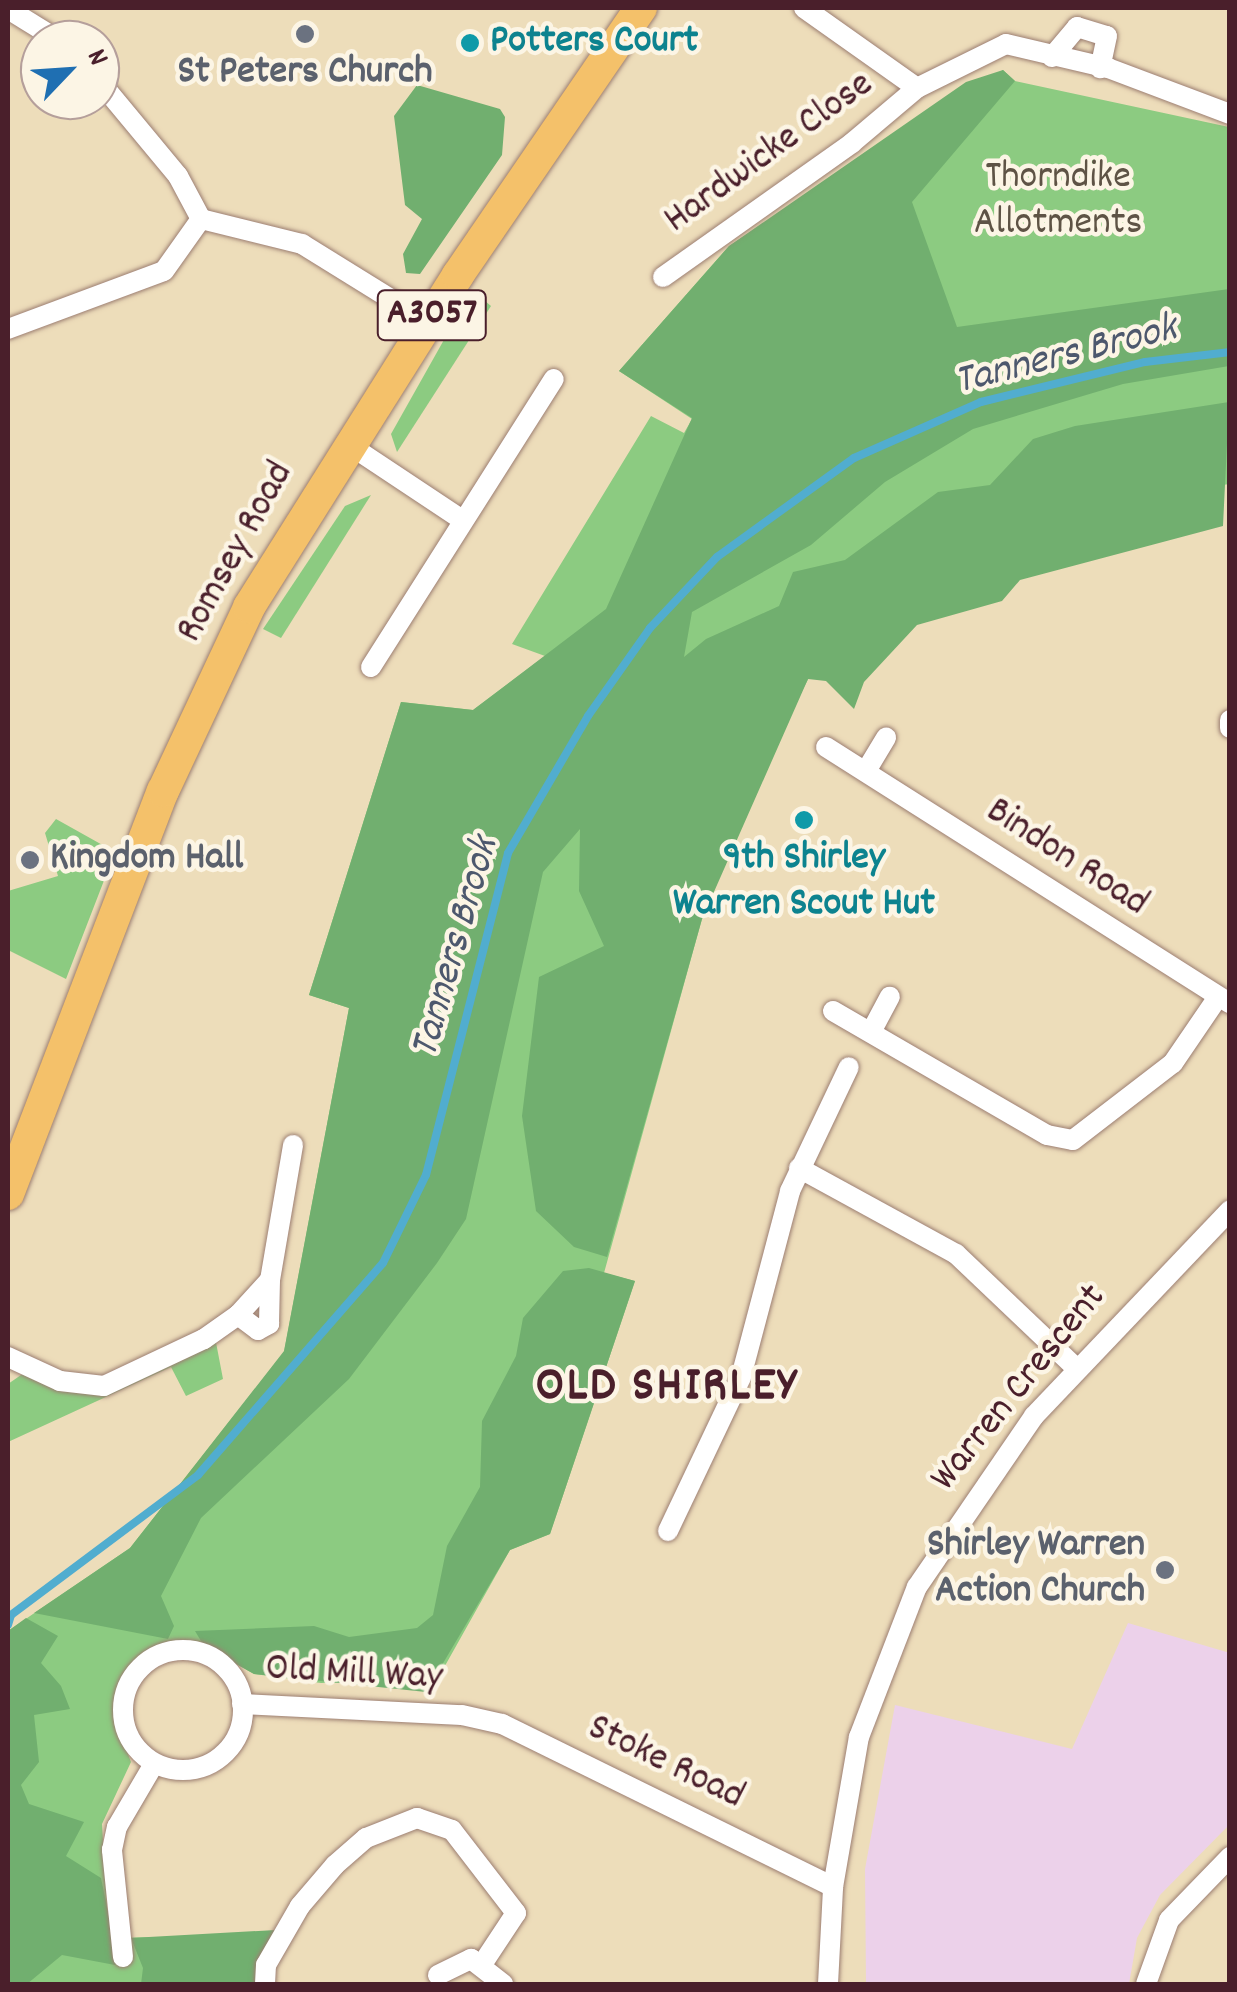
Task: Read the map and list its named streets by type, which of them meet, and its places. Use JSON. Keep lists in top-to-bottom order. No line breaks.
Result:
{"streets":{"main road":["A3057","Romsey Road"],"street":["Hardwicke Close","Bindon Road","Warren Crescent","Old Mill Way","Stoke Road"]},"crossings":[["Warren Crescent","Stoke Road"],["Old Mill Way","Stoke Road"]],"districts":["OLD SHIRLEY"],"water":["Tanners Brook"],"parks":["Thorndike Allotments"],"places":["St Peters Church","Potters Court","9th Shirley Warren Scout Hut","Kingdom Hall","Shirley Warren Action Church"],"north":"top right"}
